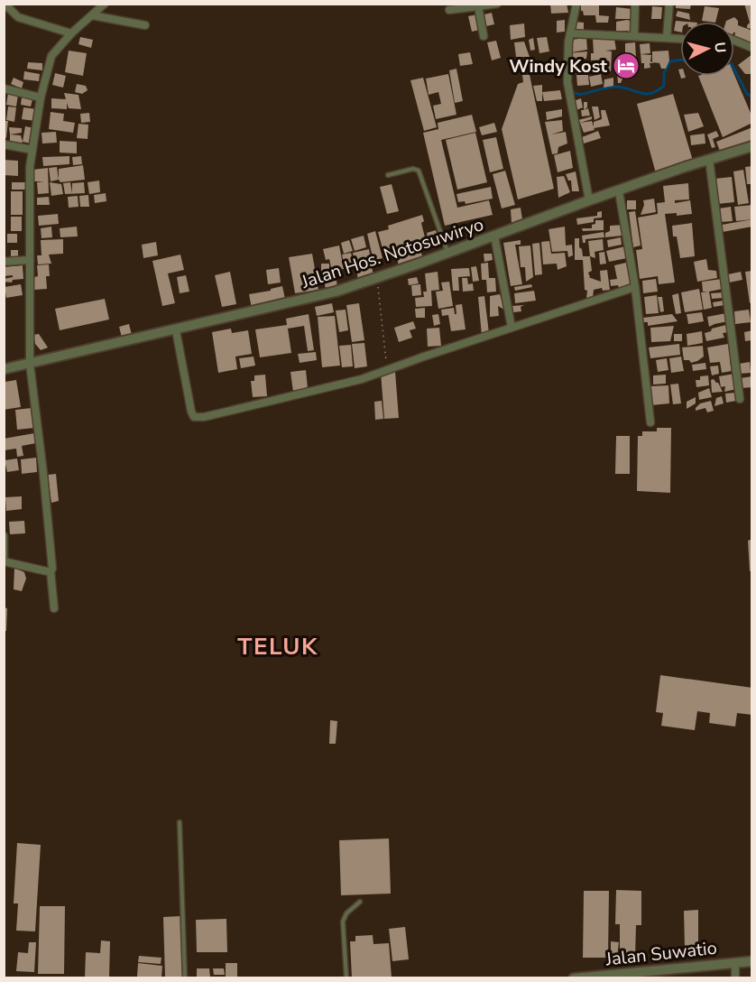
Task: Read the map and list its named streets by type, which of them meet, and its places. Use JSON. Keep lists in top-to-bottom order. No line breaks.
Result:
{"streets":{"street":["Jalan Hos. Notosuwiryo","Jalan Suwatio"]},"districts":["TELUK"],"places":{"hotel":["Windy Kost"]},"north":"right"}
